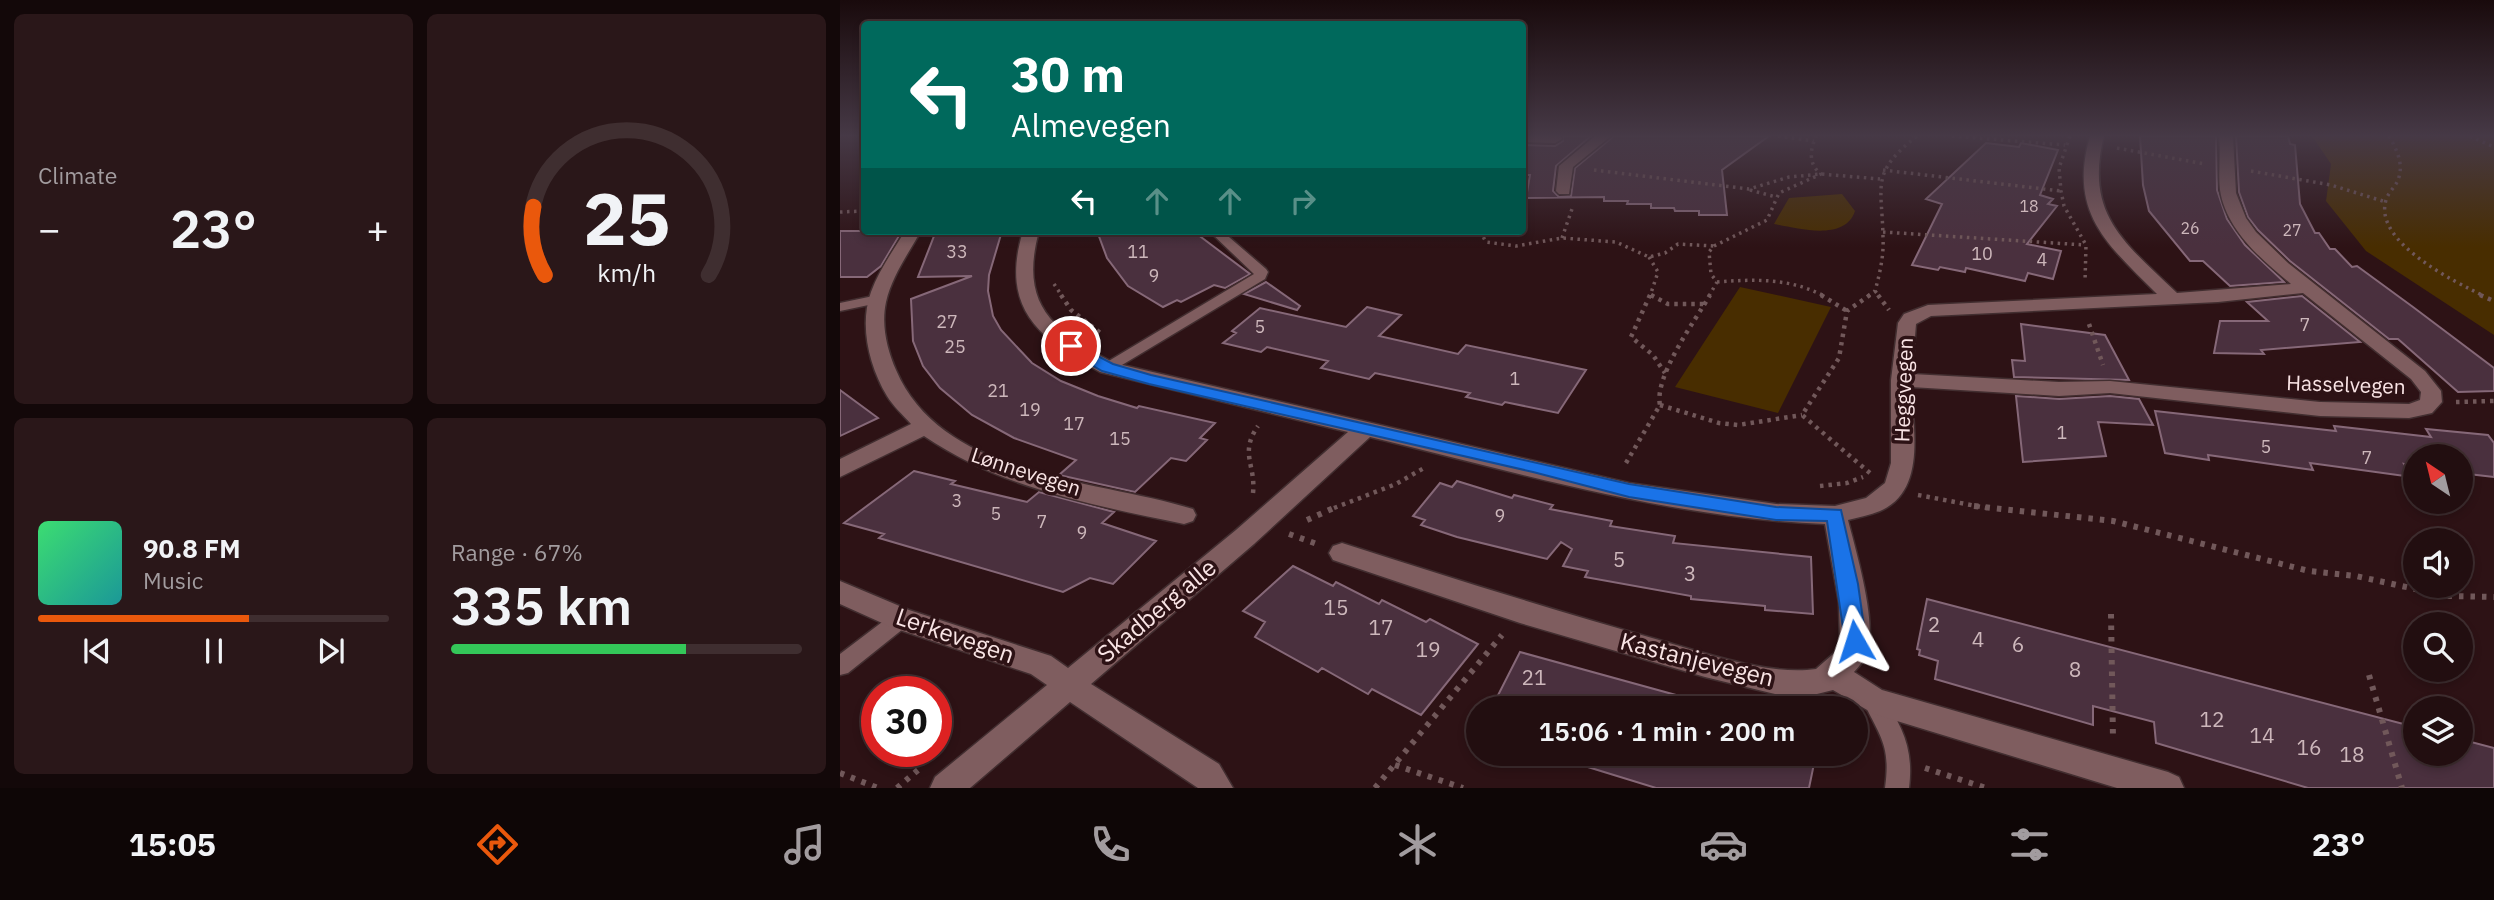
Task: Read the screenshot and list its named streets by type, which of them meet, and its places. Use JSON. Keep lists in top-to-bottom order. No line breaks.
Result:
{"streets":{"street":["Hasselvegen","Heggvegen","Lønnevegen","Skadberg alle","Lerkevegen","Kastanjevegen"]},"crossings":[["Hasselvegen","Heggvegen"],["Skadberg alle","Lerkevegen"]],"house_numbers":["18","26","27","33","11","10","4","9","27","7","5","25","1","21","19","17","1","15","5","7","3","5","9","7","9","5","3","15","2","17","4","6","19","8","21","12","14","16","18"],"north":"top left","page":{"tile":["Climate",["Range · 67%","335 km"]],"turn":["30 m","Almevegen"],"heat":["−","23°","+"],"song":["90.8 FM","Music"],"limit":"30","trip":"15:06 · 1 min · 200 m","tabs":["15:05","23°"],"gauge":["25","km/h"]}}
